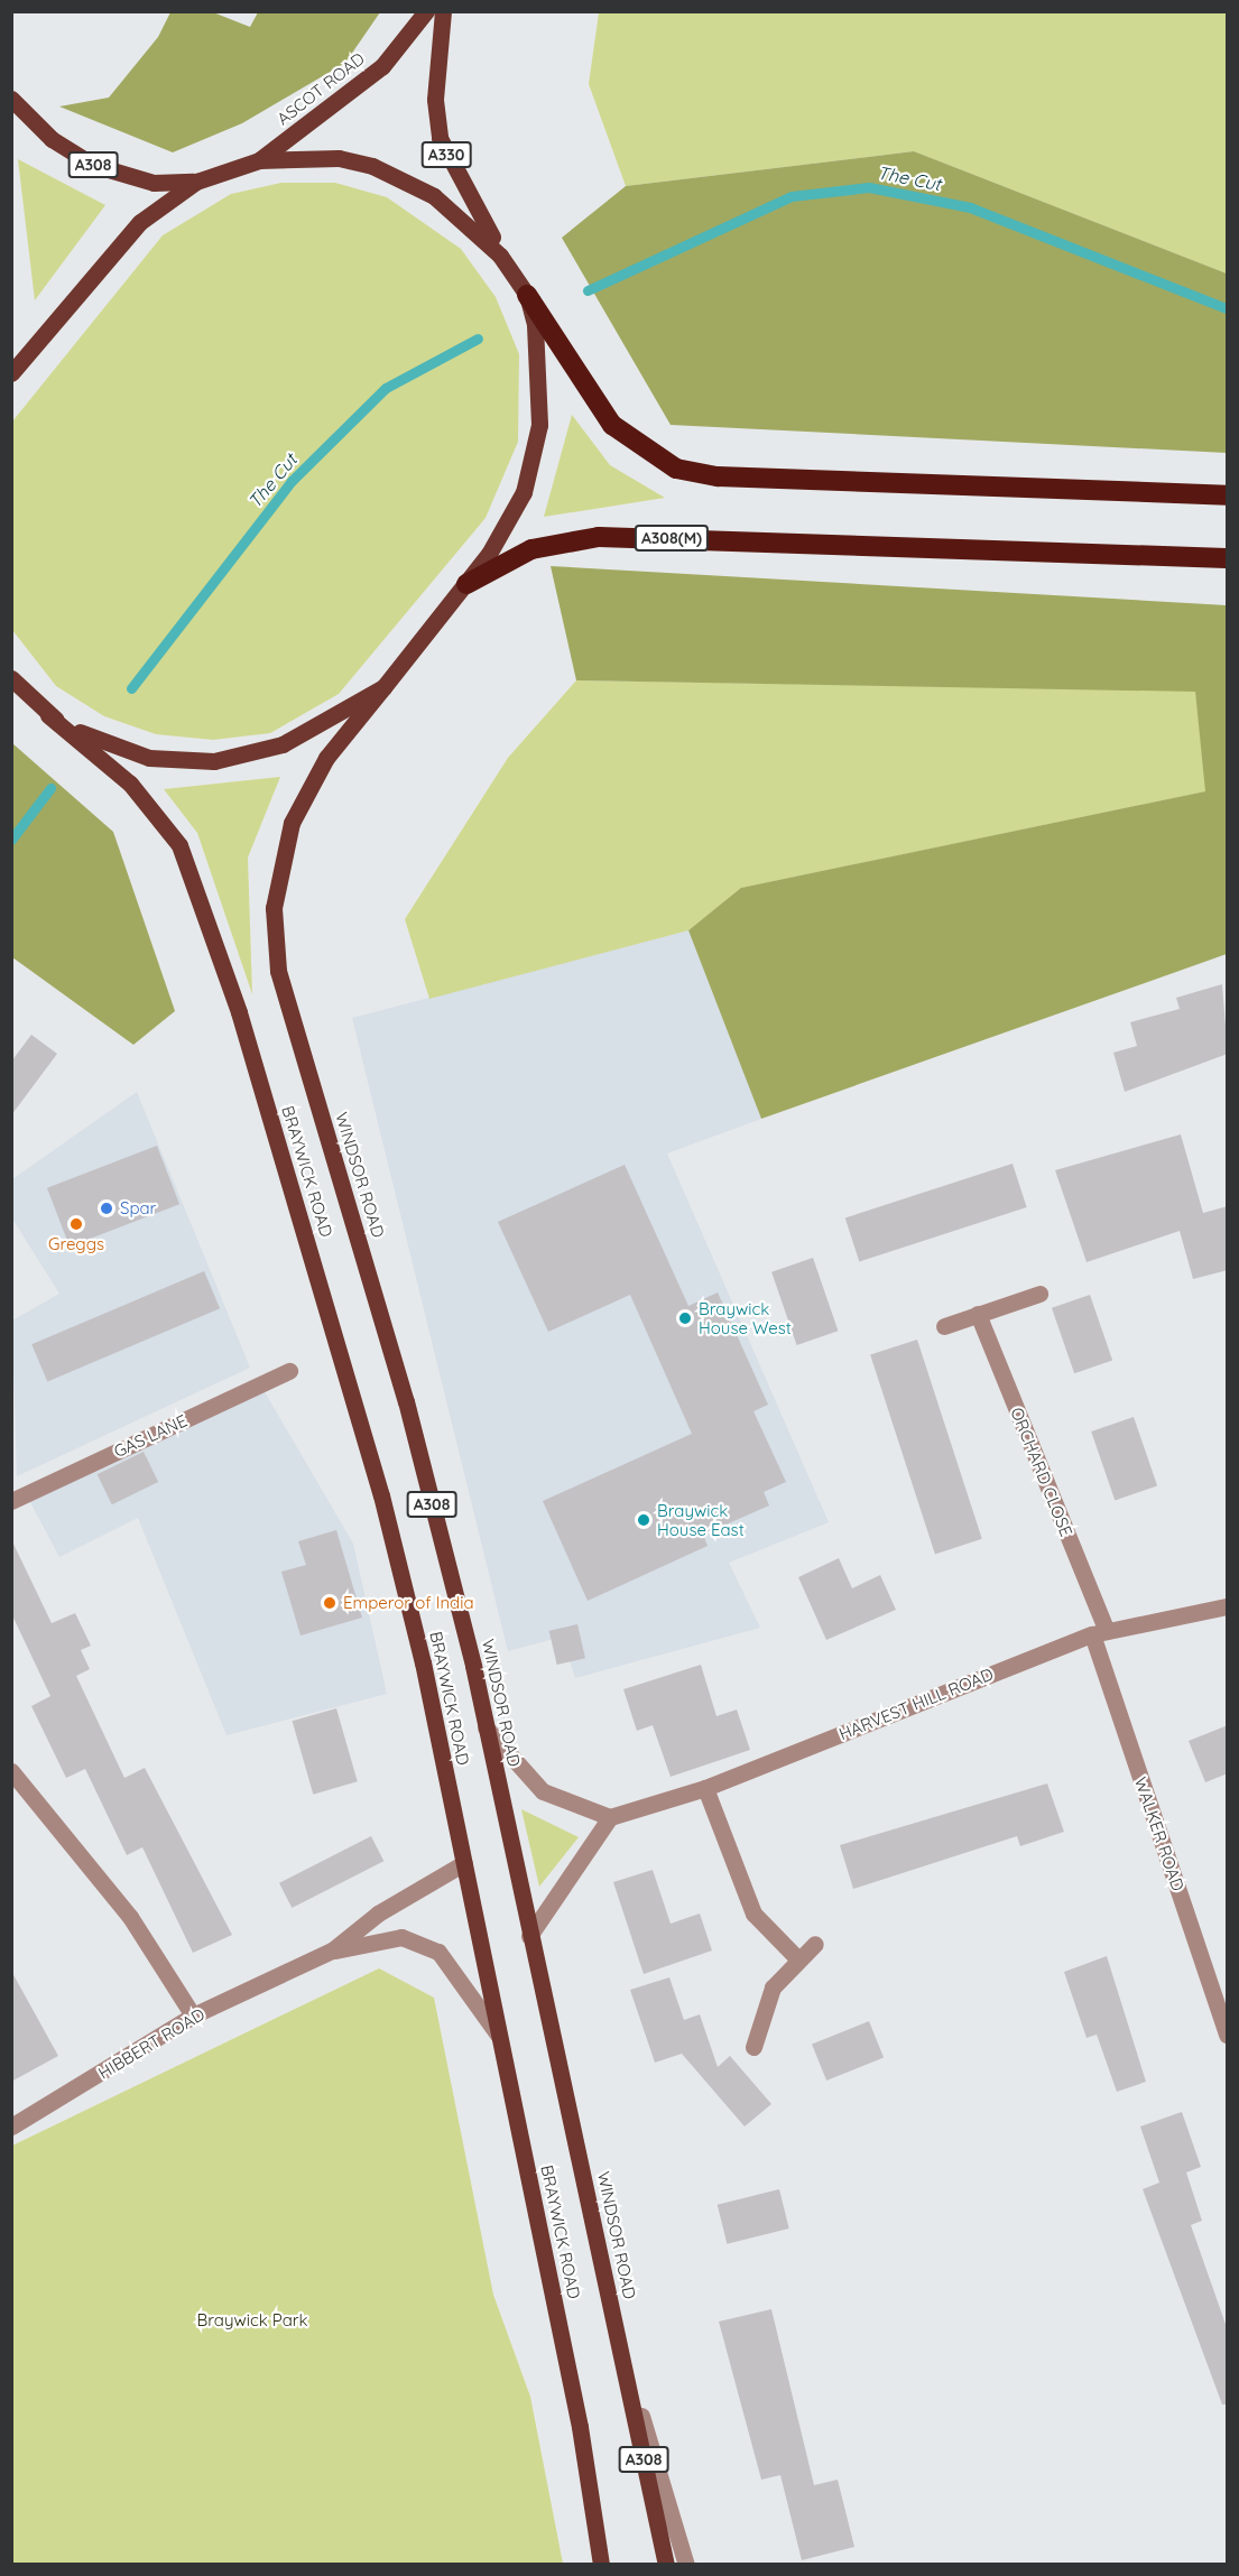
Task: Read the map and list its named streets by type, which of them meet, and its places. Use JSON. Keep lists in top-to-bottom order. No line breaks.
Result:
{"streets":{"highway":["A308(M)"],"main road":["ASCOT ROAD","A330","A308","BRAYWICK ROAD","WINDSOR ROAD"],"street":["GAS LANE","ORCHARD CLOSE","HARVEST HILL ROAD","WALKER ROAD","HIBBERT ROAD"]},"crossings":[["A330","WINDSOR ROAD"],["A308(M)","WINDSOR ROAD"],["BRAYWICK ROAD","HIBBERT ROAD"],["ORCHARD CLOSE","HARVEST HILL ROAD"],["ORCHARD CLOSE","WALKER ROAD"],["HARVEST HILL ROAD","WALKER ROAD"]],"water":["The Cut"],"parks":["Braywick Park"],"places":["Spar","Greggs","Braywick House West","Braywick House East","Emperor of India"]}
